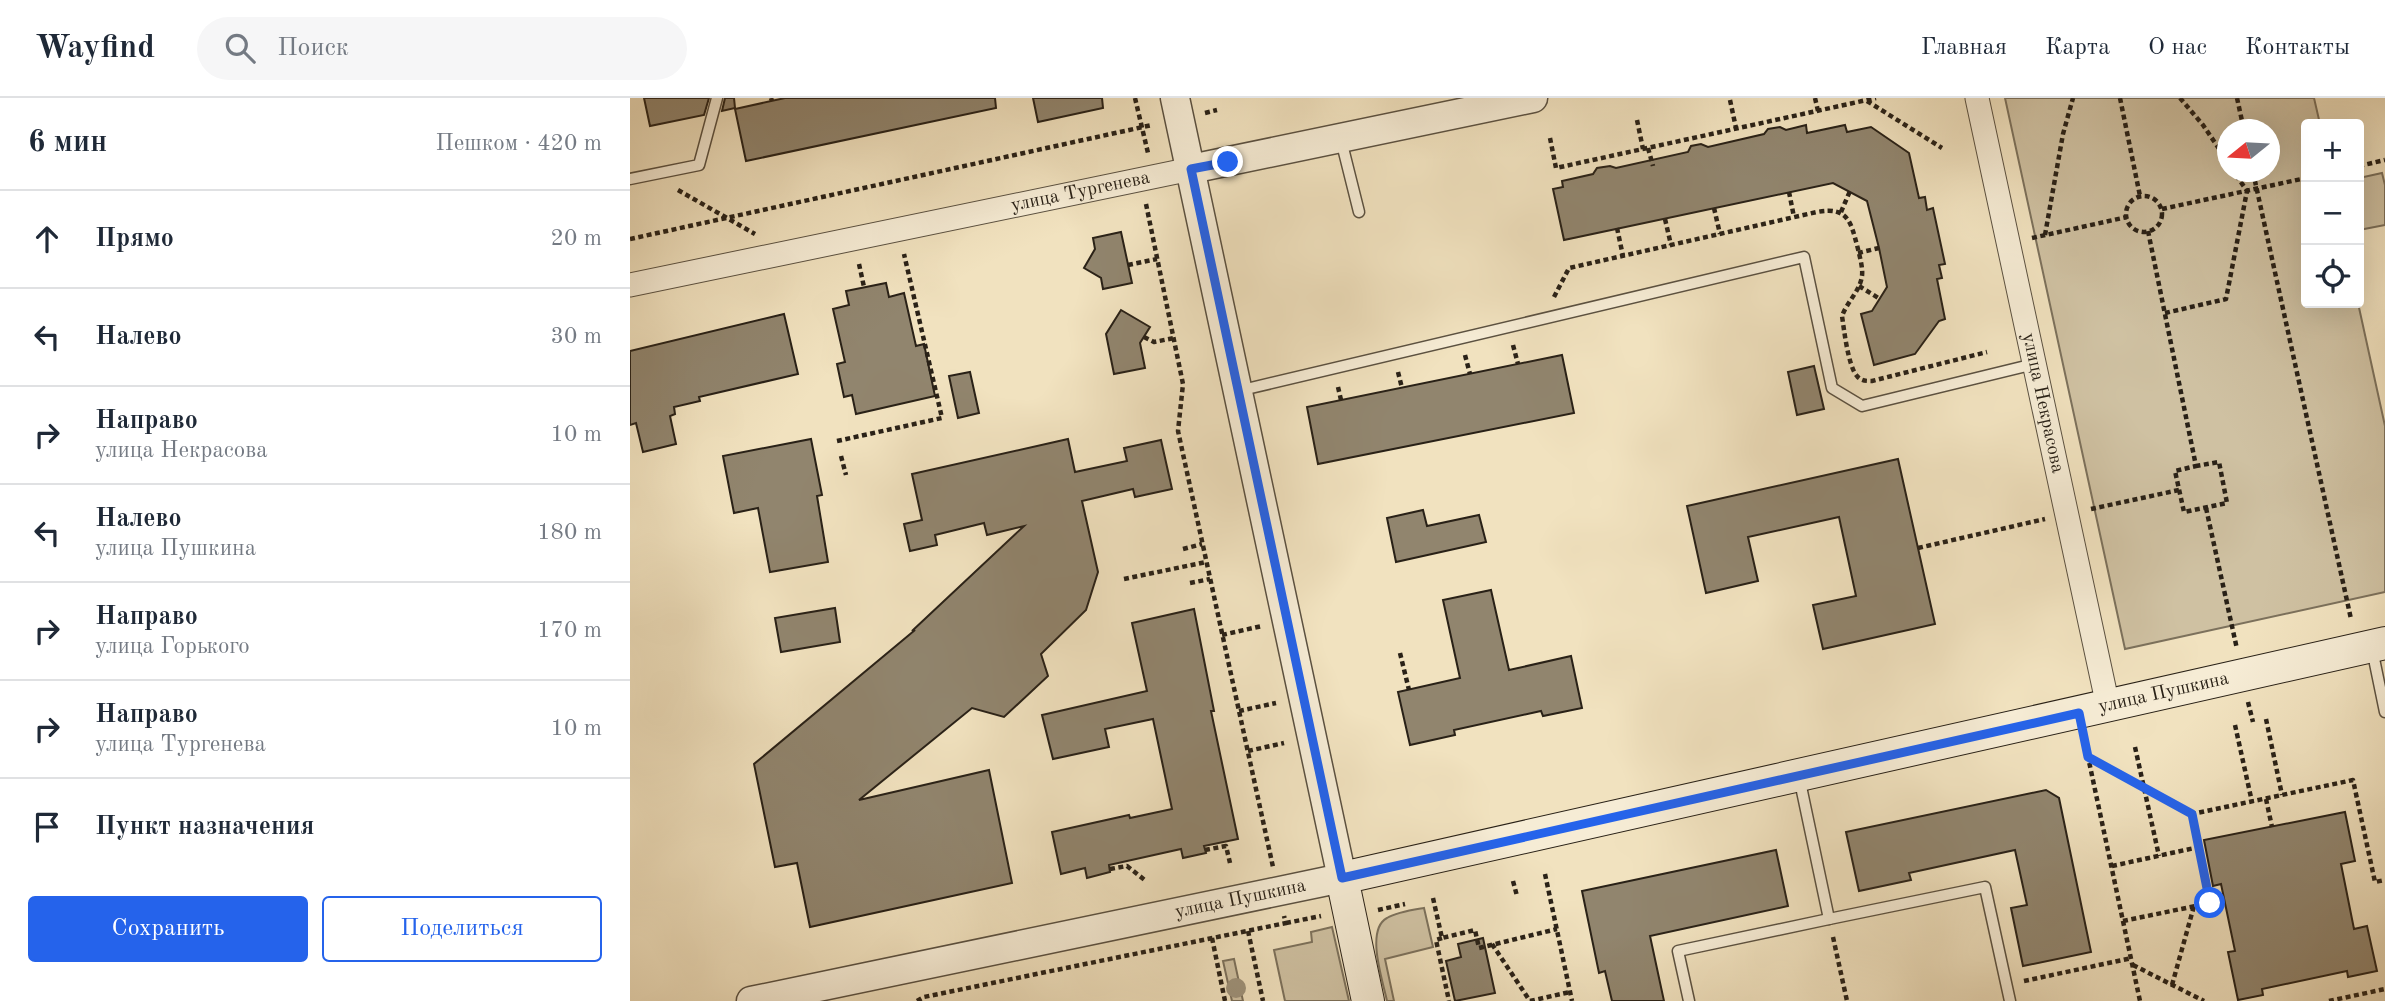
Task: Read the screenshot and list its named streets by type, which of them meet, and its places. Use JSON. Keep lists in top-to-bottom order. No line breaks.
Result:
{"streets":{"main road":["улица Пушкина"],"street":["улица Тургенева","улица Некрасова"]},"crossings":[["улица Некрасова","улица Пушкина"]],"north":"left","page":{"header":"Wayfind","search":"Поиск","nav":["Главная","Карта","О нас","Контакты"],"heading":["6 мин","Пешком · 420 m"],"map_buttons":["+","−"],"list":[["Прямо","20 m"],["Налево","30 m"],["Направо","улица Некрасова","10 m"],["Налево","улица Пушкина","180 m"],["Направо","улица Горького","170 m"],["Направо","улица Тургенева","10 m"],"Пункт назначения"],"buttons":["Сохранить","Поделиться"]}}
